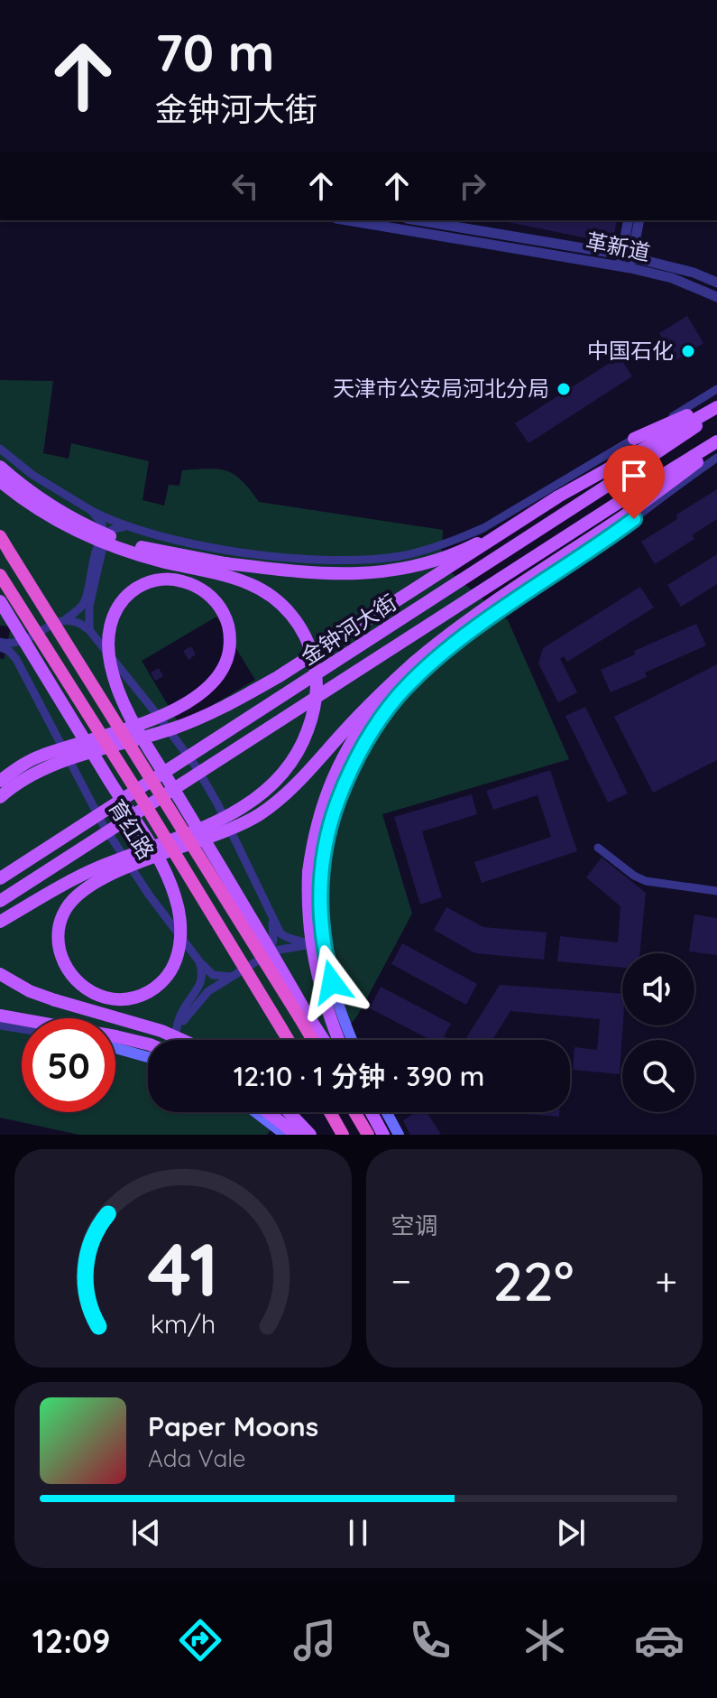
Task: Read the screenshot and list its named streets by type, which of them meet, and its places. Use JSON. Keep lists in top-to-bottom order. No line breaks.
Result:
{"streets":{"highway":["育红路"],"main road":["金钟河大街"],"street":["革新道"]},"places":["中国石化","天津市公安局河北分局"],"page":{"turn":["70 m","金钟河大街"],"limit":"50","trip":"12:10 · 1 分钟 · 390 m","tile":"空调","heat":["−","22°","+"],"song":["Paper Moons","Ada Vale"],"tabs":"12:09","gauge":["41","km/h"]}}
